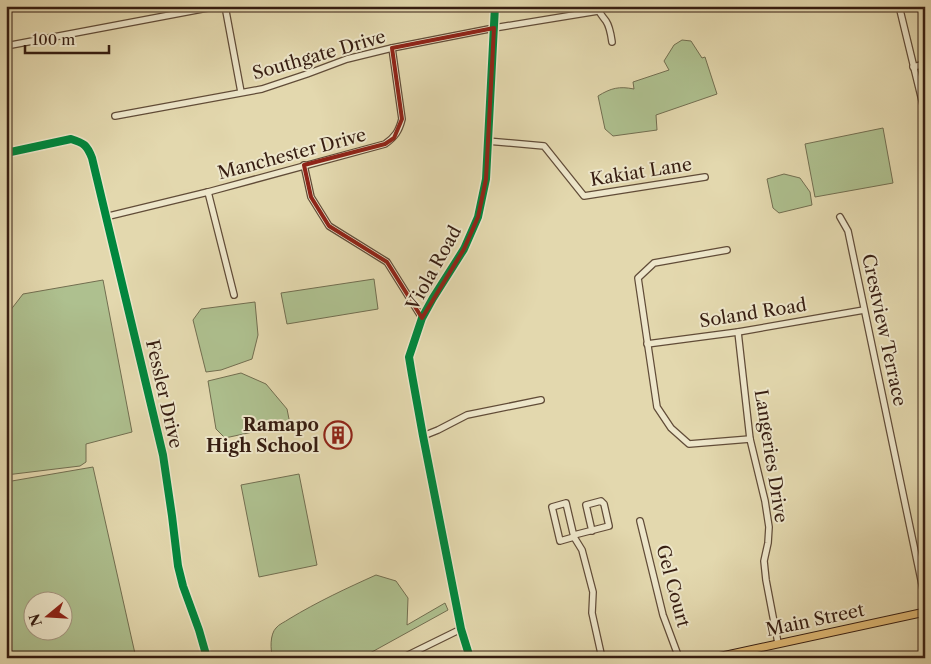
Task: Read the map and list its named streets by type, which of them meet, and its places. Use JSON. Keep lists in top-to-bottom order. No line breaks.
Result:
{"streets":{"main road":["Main Street"],"street":["Southgate Drive","Manchester Drive","Kakiat Lane","Viola Road","Soland Road","Crestview Terrace","Fessler Drive","Langeries Drive","Gel Court"]},"crossings":[["Southgate Drive","Manchester Drive"],["Southgate Drive","Viola Road"],["Manchester Drive","Fessler Drive"],["Kakiat Lane","Viola Road"],["Soland Road","Crestview Terrace"],["Soland Road","Langeries Drive"],["Langeries Drive","Main Street"]],"places":{"building":["Ramapo High School"]},"scale_bar":"100 m","north":"left"}
